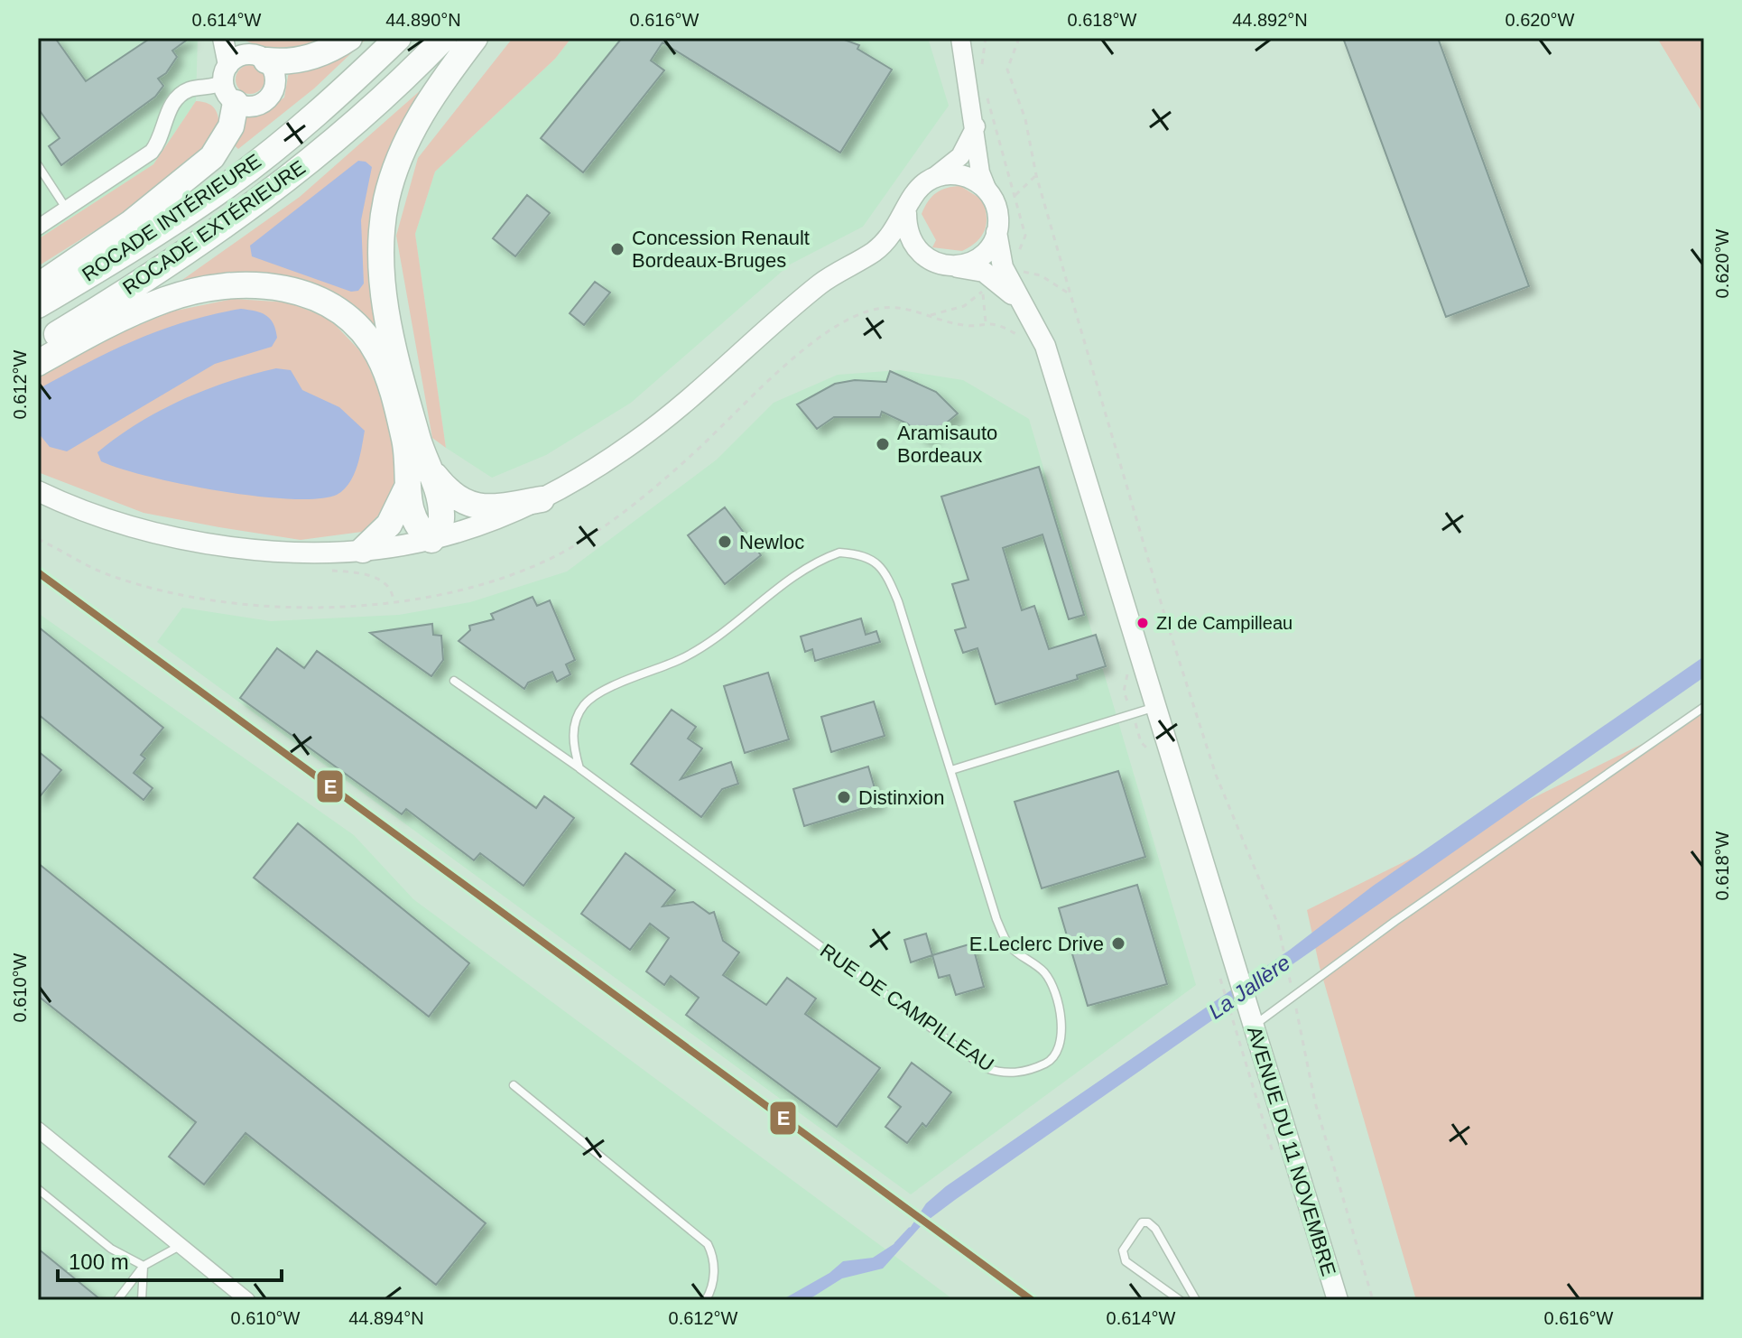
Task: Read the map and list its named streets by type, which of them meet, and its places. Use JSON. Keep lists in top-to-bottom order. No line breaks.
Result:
{"streets":{"highway":["ROCADE INTÉRIEURE","ROCADE EXTÉRIEURE"],"main road":["AVENUE DU 11 NOVEMBRE"],"lane":["RUE DE CAMPILLEAU"]},"water":["La Jallère"],"places":["Concession Renault Bordeaux-Bruges","Aramisauto Bordeaux","Newloc","ZI de Campilleau","Distinxion","E.Leclerc Drive"],"lines":["transit line E"],"scale_bar":"100 m","coordinates":["0.614°W","44.890°N","0.616°W","0.618°W","44.892°N","0.620°W","0.612°W","0.610°W","44.894°N"]}
